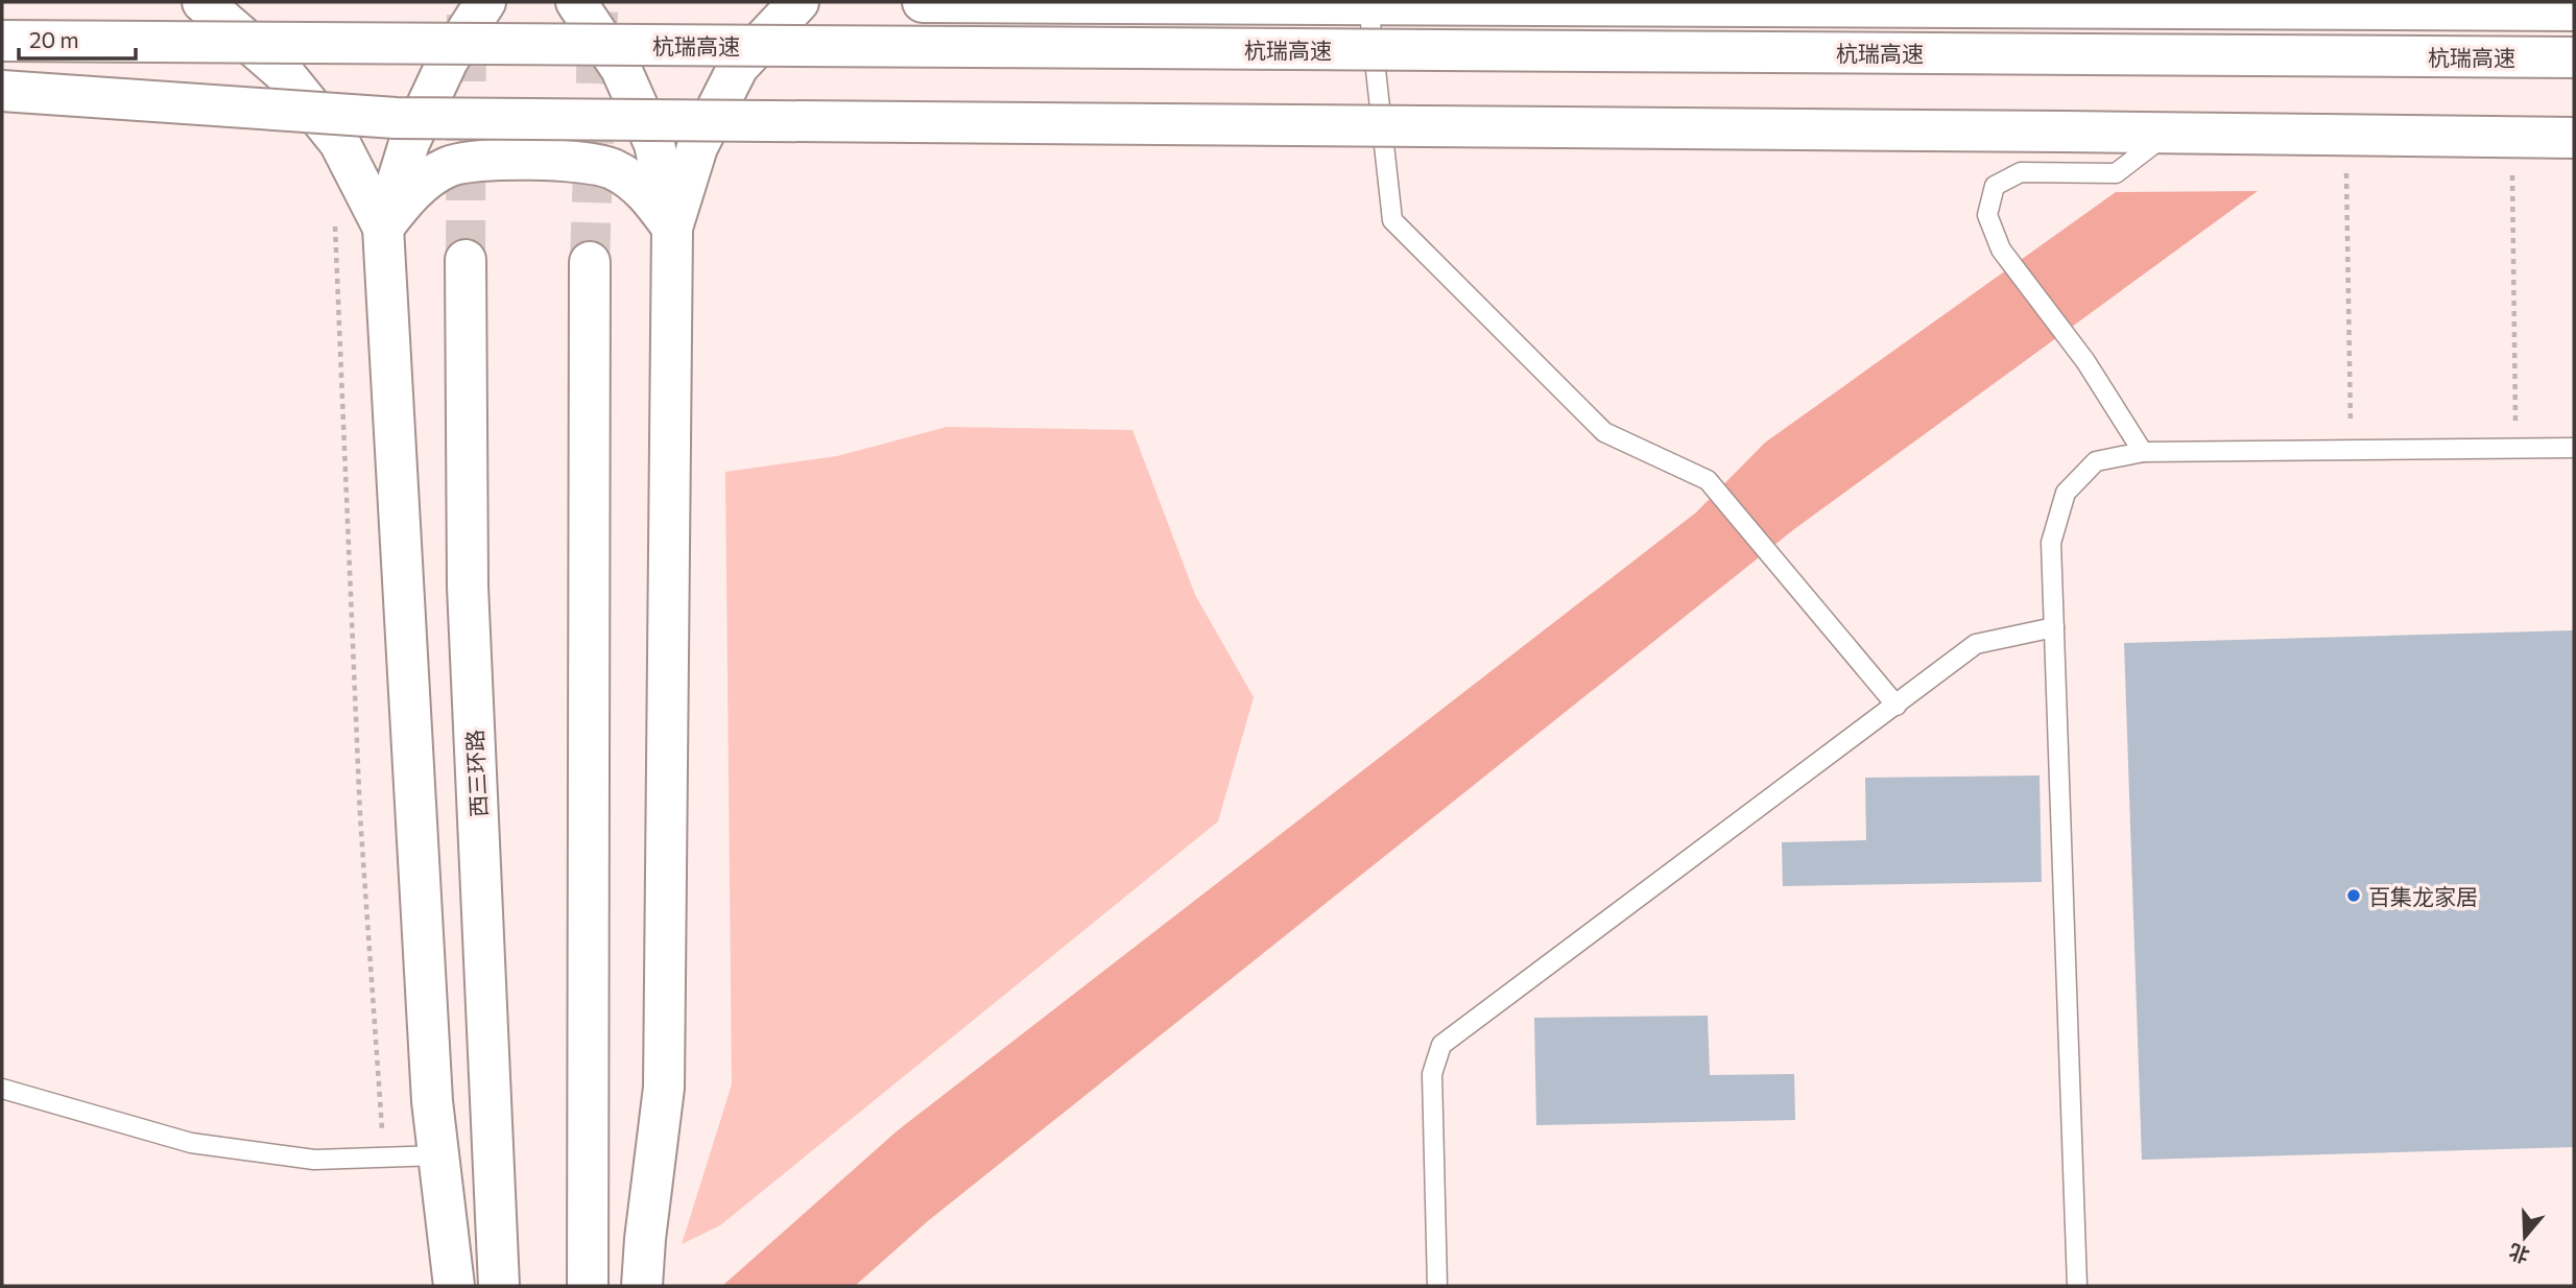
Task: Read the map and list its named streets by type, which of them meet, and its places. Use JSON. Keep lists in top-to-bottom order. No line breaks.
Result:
{"streets":{"main road":["杭瑞高速","西三环路"]},"places":["百集龙家居"],"scale_bar":"20 m","north":"bottom"}
